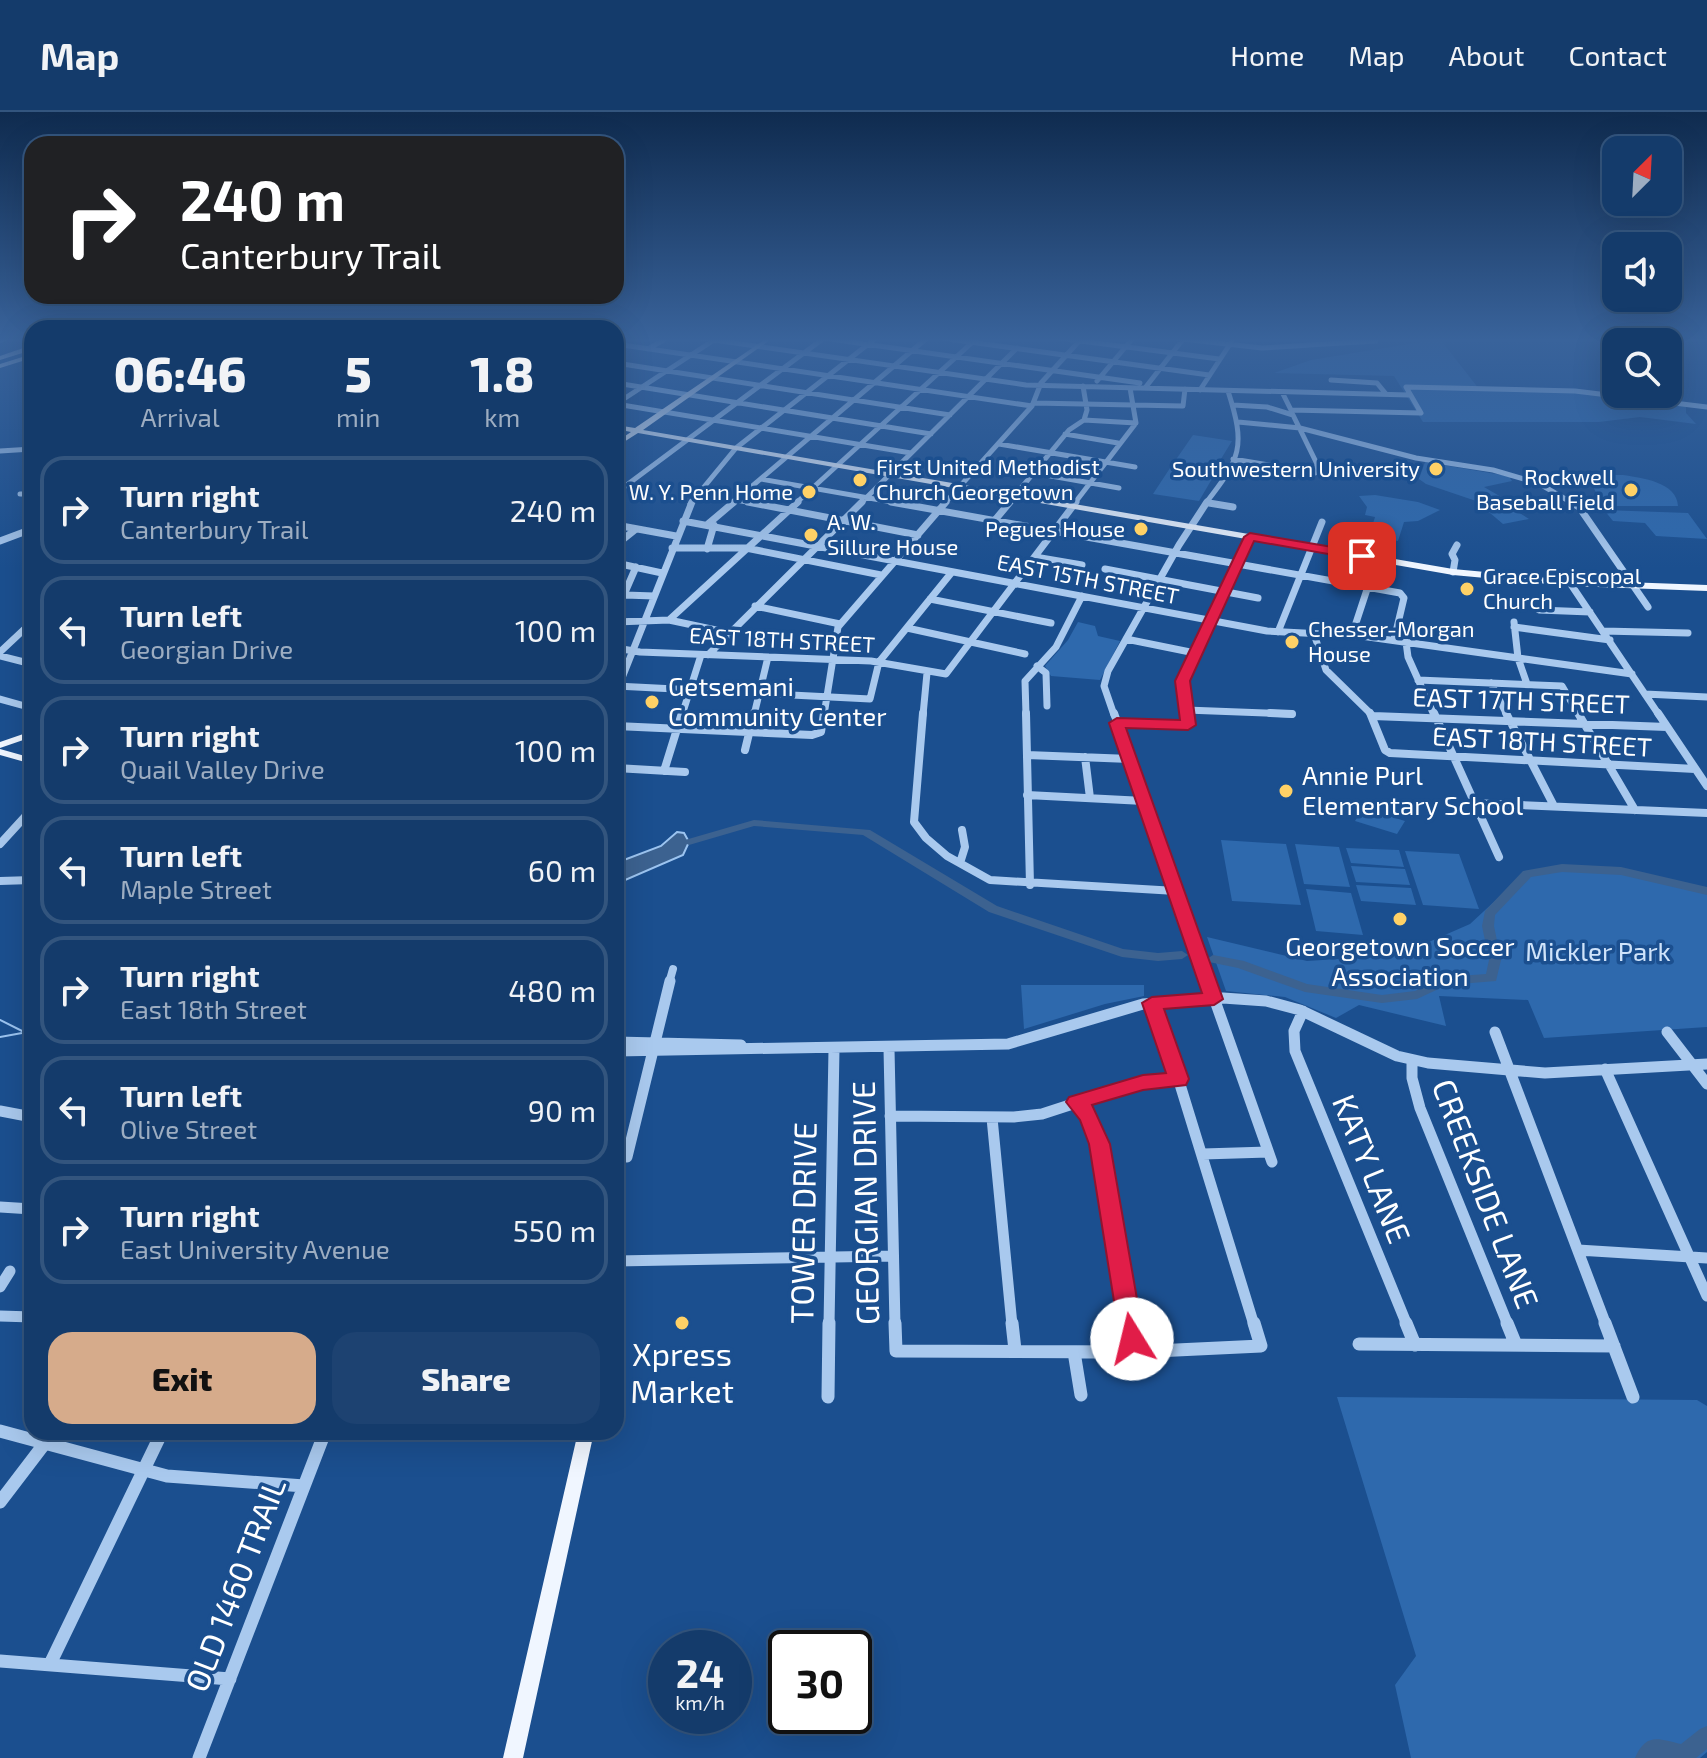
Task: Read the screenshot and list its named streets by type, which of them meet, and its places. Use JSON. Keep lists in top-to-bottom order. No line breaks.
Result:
{"streets":{"street":["EAST 15TH STREET","EAST 18TH STREET","EAST 17TH STREET","KATY LANE","CREEKSIDE LANE","GEORGIAN DRIVE","TOWER DRIVE","OLD 1460 TRAIL"]},"crossings":[["EAST 18TH STREET","EAST 17TH STREET"]],"parks":["Mickler Park"],"places":["Southwestern University","First United Methodist Church Georgetown","Rockwell Baseball Field","W. Y. Penn Home","Pegues House","A. W. Sillure House","Grace Episcopal Church","Chesser-Morgan House","Getsemani Community Center","Annie Purl Elementary School","Georgetown Soccer Association","Xpress Market"],"north":"top right","page":{"header":"Map","nav":["Home","Map","About","Contact"],"turn":["240 m","Canterbury Trail"],"eta":["06:46","Arrival","5","min","1.8","km"],"list":[{"name":"Turn right","note":"Canterbury Trail","value":"240 m"},{"name":"Turn left","note":"Georgian Drive","value":"100 m"},{"name":"Turn right","note":"Quail Valley Drive","value":"100 m"},{"name":"Turn left","note":"Maple Street","value":"60 m"},{"name":"Turn right","note":"East 18th Street","value":"480 m"},{"name":"Turn left","note":"Olive Street","value":"90 m"},{"name":"Turn right","note":"East University Avenue","value":"550 m"}],"buttons":["Exit","Share"],"speed":"24 km/h","limit":"30"}}
